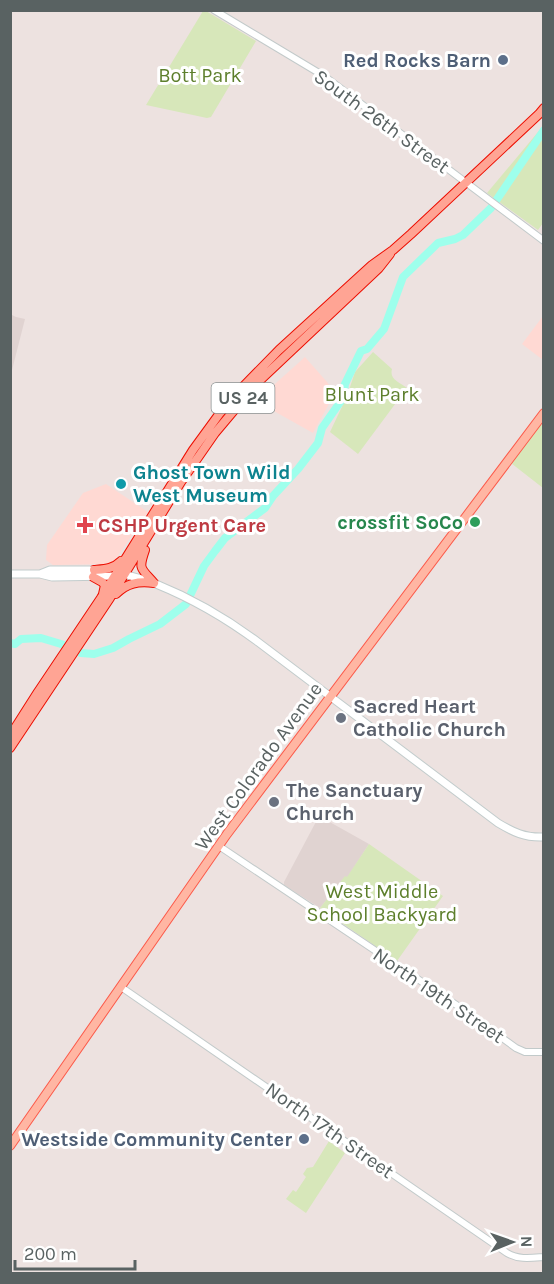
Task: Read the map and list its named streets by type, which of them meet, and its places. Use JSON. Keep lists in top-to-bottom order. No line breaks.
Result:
{"streets":{"highway":["US 24"],"main road":["West Colorado Avenue"],"street":["South 26th Street","North 19th Street","North 17th Street"]},"crossings":[["South 26th Street","US 24"],["West Colorado Avenue","North 19th Street"],["West Colorado Avenue","North 17th Street"]],"parks":["Bott Park","Blunt Park","West Middle School Backyard"],"places":{"other":["Red Rocks Barn","Ghost Town Wild West Museum","crossfit SoCo","Sacred Heart Catholic Church","The Sanctuary Church","Westside Community Center"],"health":["CSHP Urgent Care"]},"scale_bar":"200 m","north":"right"}
